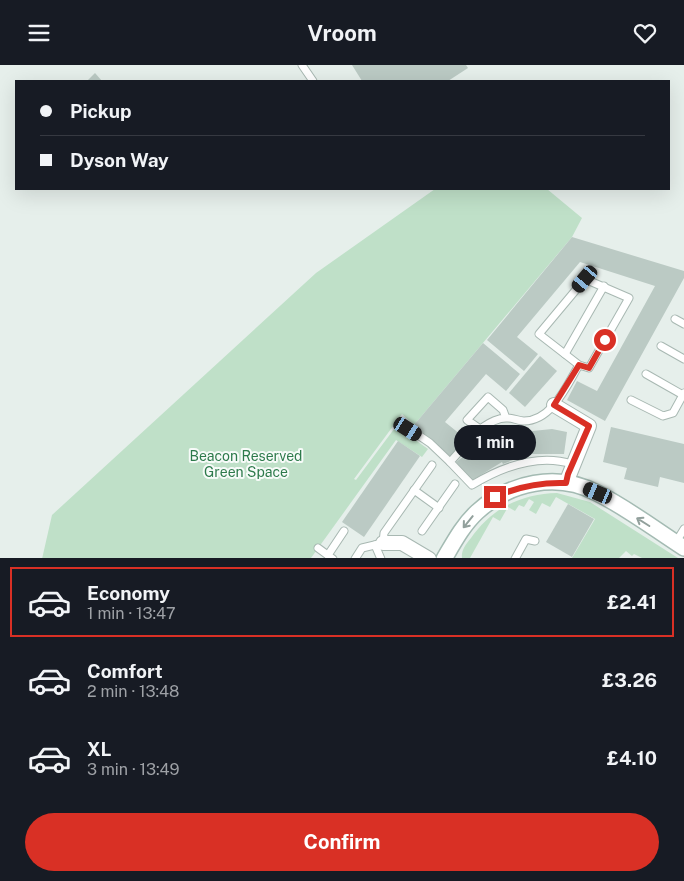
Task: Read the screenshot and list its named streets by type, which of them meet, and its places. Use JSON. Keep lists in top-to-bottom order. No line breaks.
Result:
{"parks":["Beacon Reserved Green Space"],"page":{"header":"Vroom","banner":["Pickup","Dyson Way"],"bubble":"1 min","list":[{"name":"Economy","note":"1 min · 13:47","value":"£2.41"},{"name":"Comfort","note":"2 min · 13:48","value":"£3.26"},{"name":"XL","note":"3 min · 13:49","value":"£4.10"}],"buttons":"Confirm"}}
